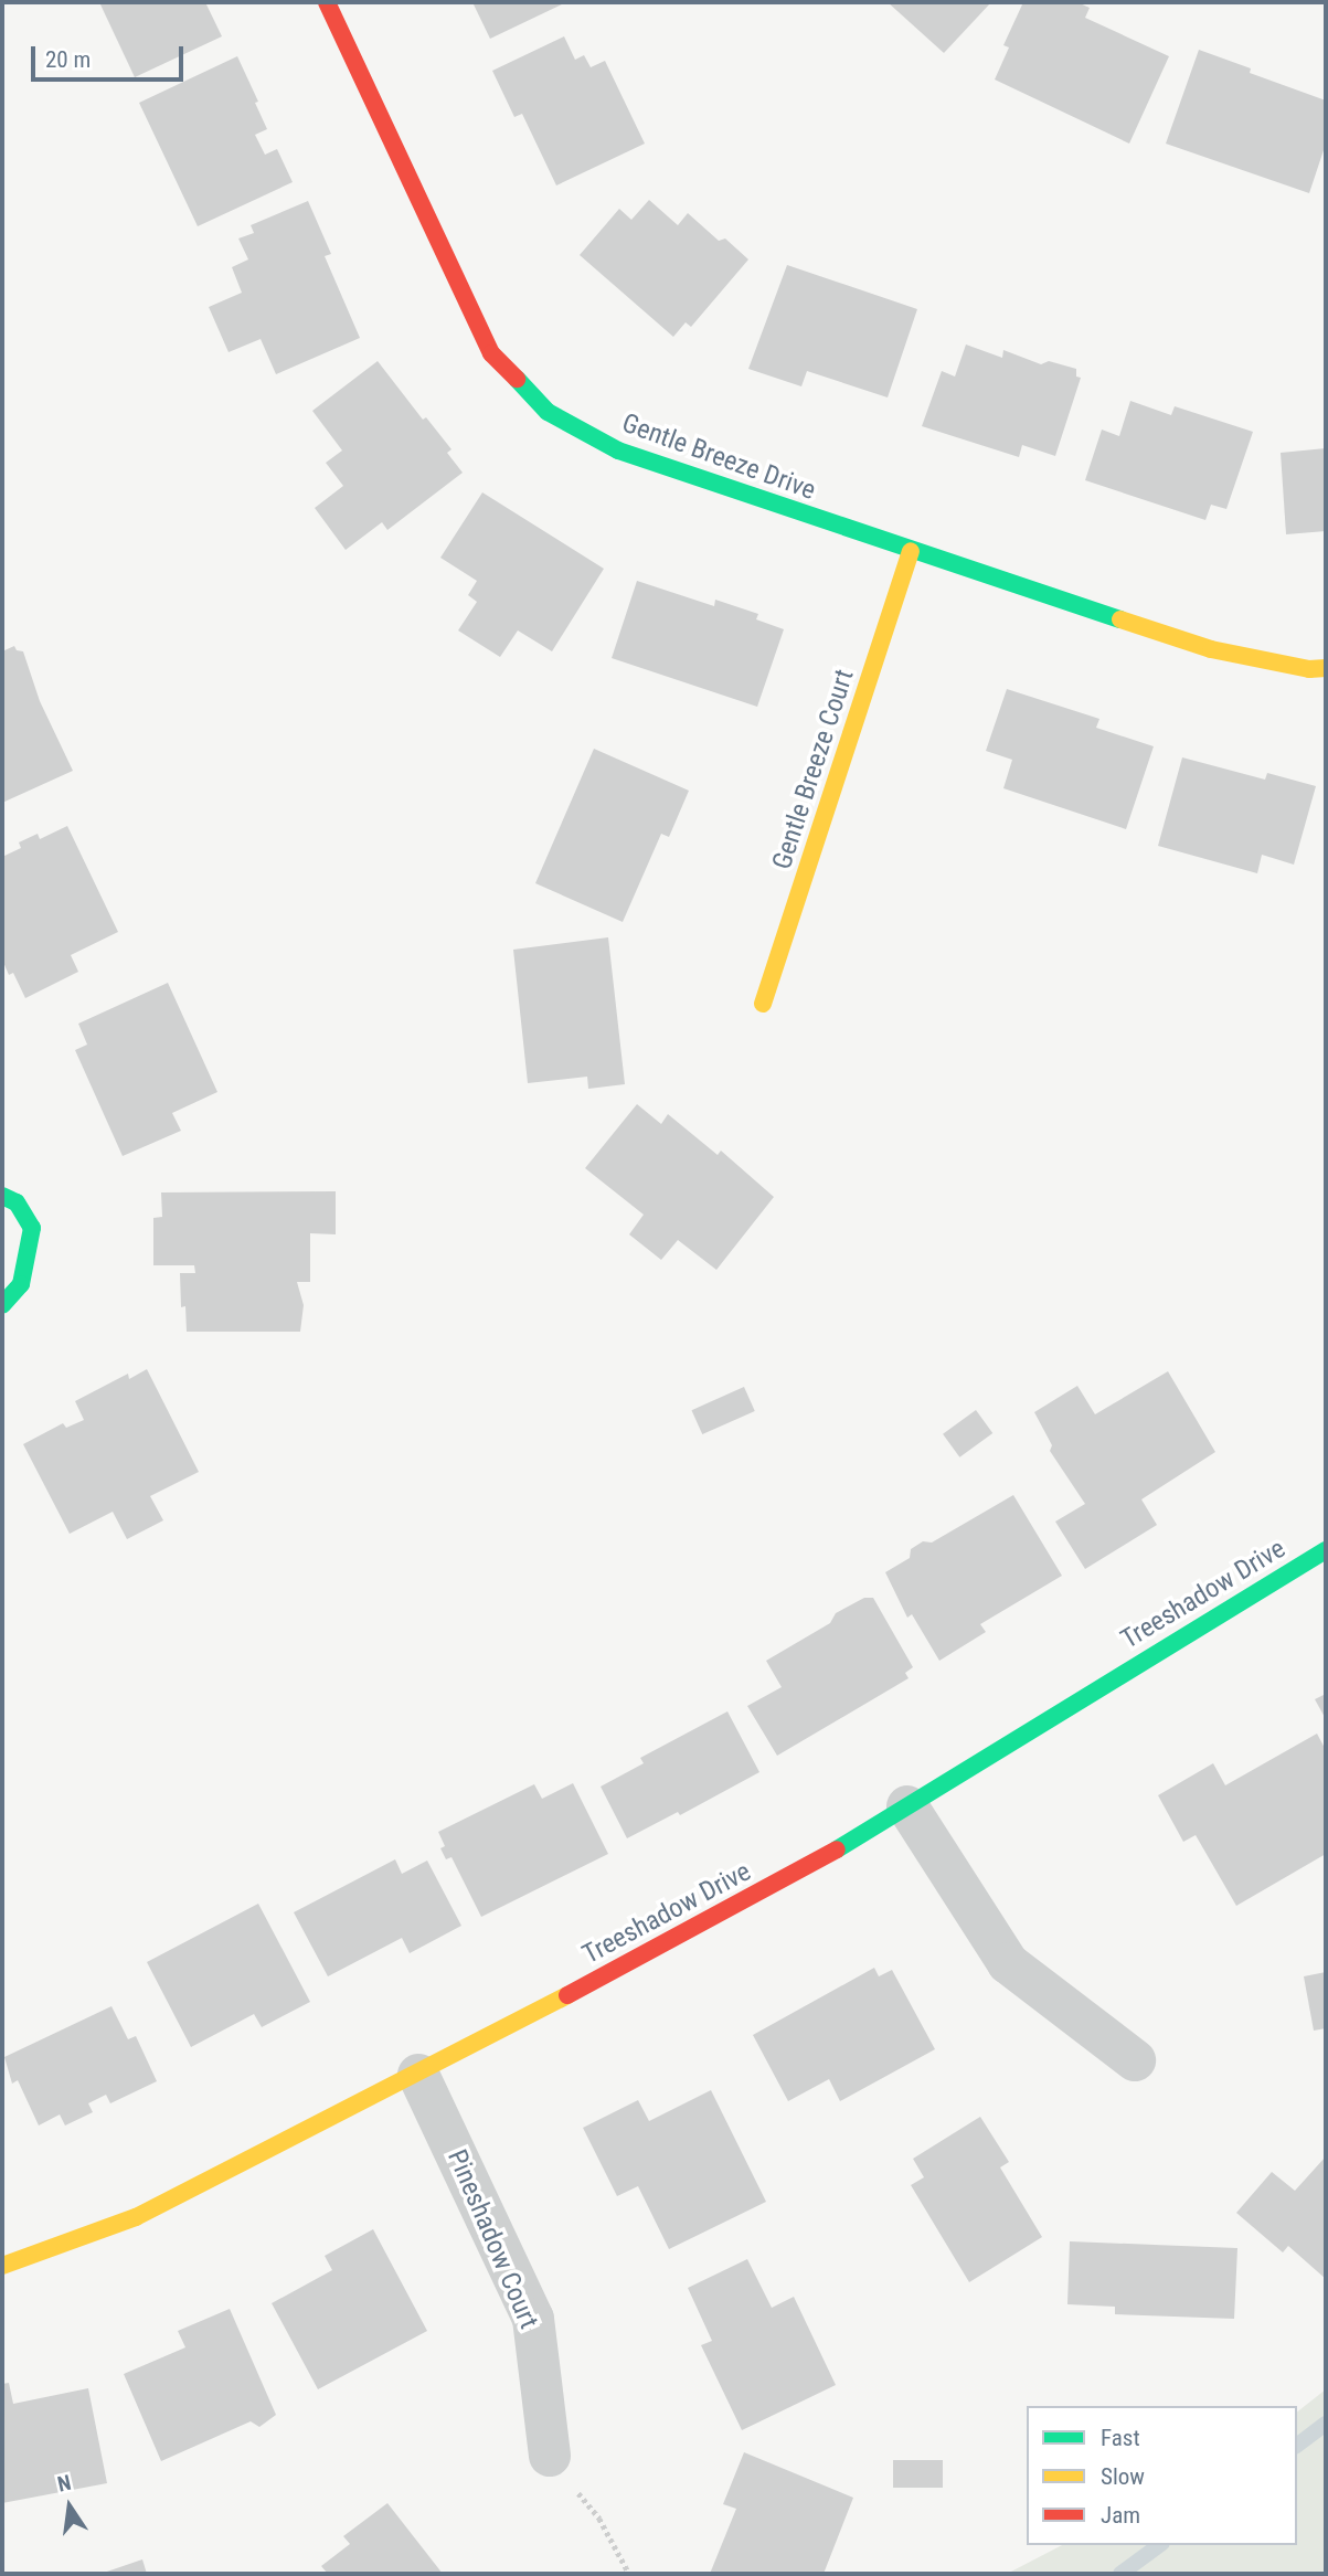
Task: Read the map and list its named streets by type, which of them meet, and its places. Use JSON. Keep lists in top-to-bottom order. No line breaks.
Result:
{"streets":{"street":["Gentle Breeze Drive","Gentle Breeze Court","Treeshadow Drive","Pineshadow Court"]},"crossings":[["Gentle Breeze Drive","Gentle Breeze Court"],["Treeshadow Drive","Pineshadow Court"]],"legend":["Fast","Slow","Jam"],"scale_bar":"20 m","north":"top"}
